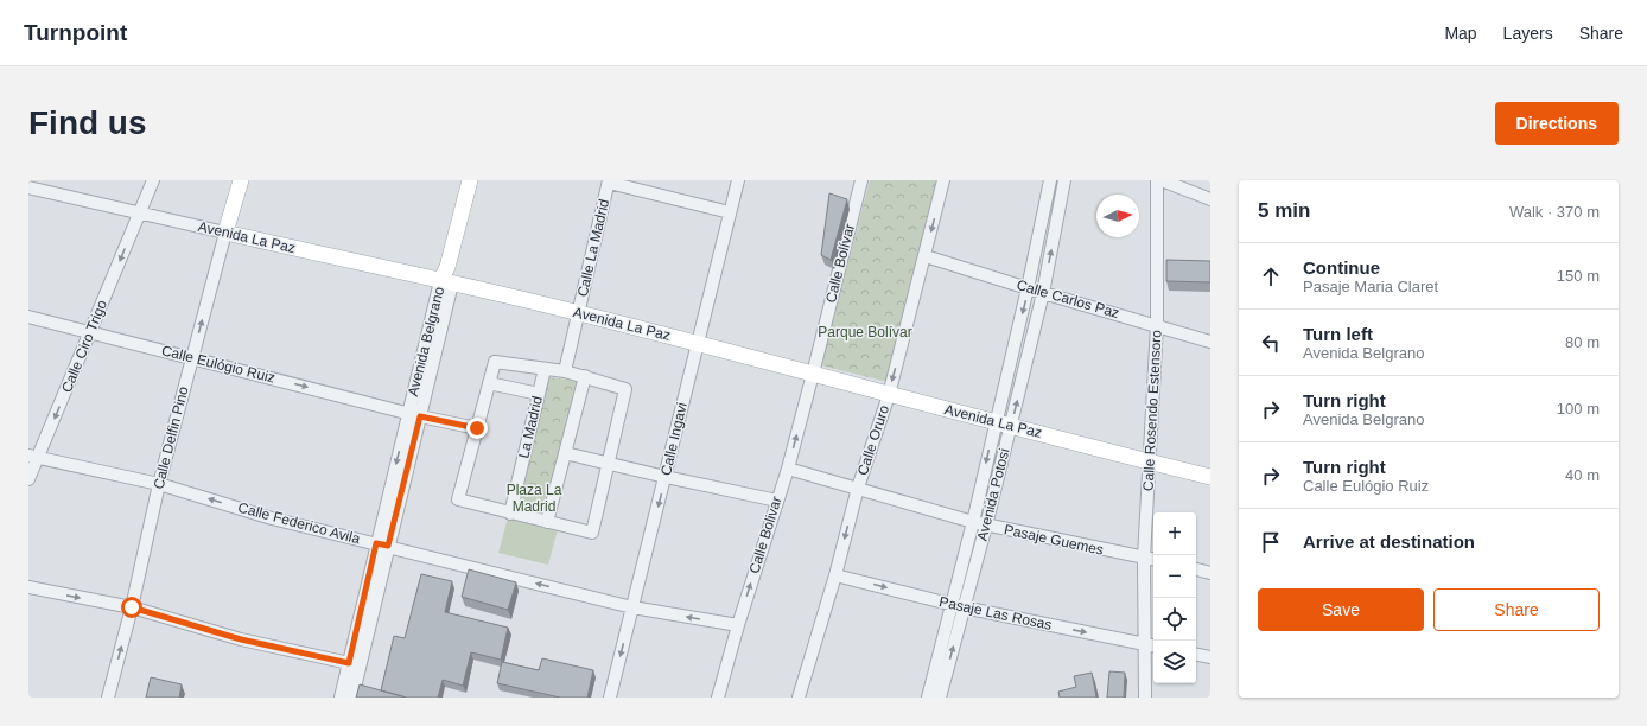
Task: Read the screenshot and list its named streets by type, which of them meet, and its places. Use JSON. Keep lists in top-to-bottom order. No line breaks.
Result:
{"streets":{"main road":["Avenida La Paz","Avenida Belgrano","Calle Delfin Pino"],"street":["Calle La Madrid","Calle Bolívar","Calle Carlos Paz","Calle Ciro Trigo","Calle Eulógio Ruiz","Calle Rosendo Estensoro","La Madrid","Calle Ingavi","Calle Oruro","Avenida Potosi","Calle Federico Avila","Calle Bolivar","Pasaje Guemes","Pasaje Las Rosas"]},"crossings":[["Avenida La Paz","Calle La Madrid"],["Avenida La Paz","Calle Bolívar"],["Avenida La Paz","Avenida Belgrano"],["Avenida La Paz","Calle Ciro Trigo"],["Avenida La Paz","Calle Rosendo Estensoro"],["Avenida La Paz","Calle Delfin Pino"],["Avenida La Paz","Calle Ingavi"],["Avenida La Paz","Calle Oruro"],["Avenida La Paz","Avenida Potosi"],["Avenida La Paz","Calle Bolivar"],["Calle Bolívar","Calle Bolivar"],["Calle Carlos Paz","Calle Rosendo Estensoro"],["Calle Carlos Paz","Calle Oruro"],["Calle Carlos Paz","Avenida Potosi"],["Avenida Belgrano","Calle Eulógio Ruiz"],["Avenida Belgrano","Calle Federico Avila"],["Calle Ciro Trigo","Calle Eulógio Ruiz"],["Calle Ciro Trigo","Calle Federico Avila"],["Calle Eulógio Ruiz","Calle Delfin Pino"],["Calle Rosendo Estensoro","Pasaje Guemes"],["Calle Rosendo Estensoro","Pasaje Las Rosas"],["Calle Delfin Pino","Calle Federico Avila"],["Calle Ingavi","Calle Federico Avila"],["Calle Oruro","Pasaje Guemes"],["Calle Oruro","Pasaje Las Rosas"],["Avenida Potosi","Pasaje Guemes"],["Avenida Potosi","Pasaje Las Rosas"],["Calle Federico Avila","Calle Bolivar"],["Calle Bolivar","Pasaje Guemes"]],"one_way":["Calle Ciro Trigo","Calle Eulógio Ruiz","Calle Delfin Pino","Calle Oruro","Calle Federico Avila","Calle Bolivar","Pasaje Las Rosas"],"parks":["Parque Bolívar","Plaza La Madrid"],"north":"right","page":{"header":"Turnpoint","nav":["Map","Layers","Share"],"buttons":["Directions",["Save","Share"]],"title":"Find us","heading":["5 min","Walk · 370 m"],"list":[["Continue","Pasaje Maria Claret","150 m"],["Turn left","Avenida Belgrano","80 m"],["Turn right","Avenida Belgrano","100 m"],["Turn right","Calle Eulógio Ruiz","40 m"],"Arrive at destination"],"map_buttons":["+","−"]}}
